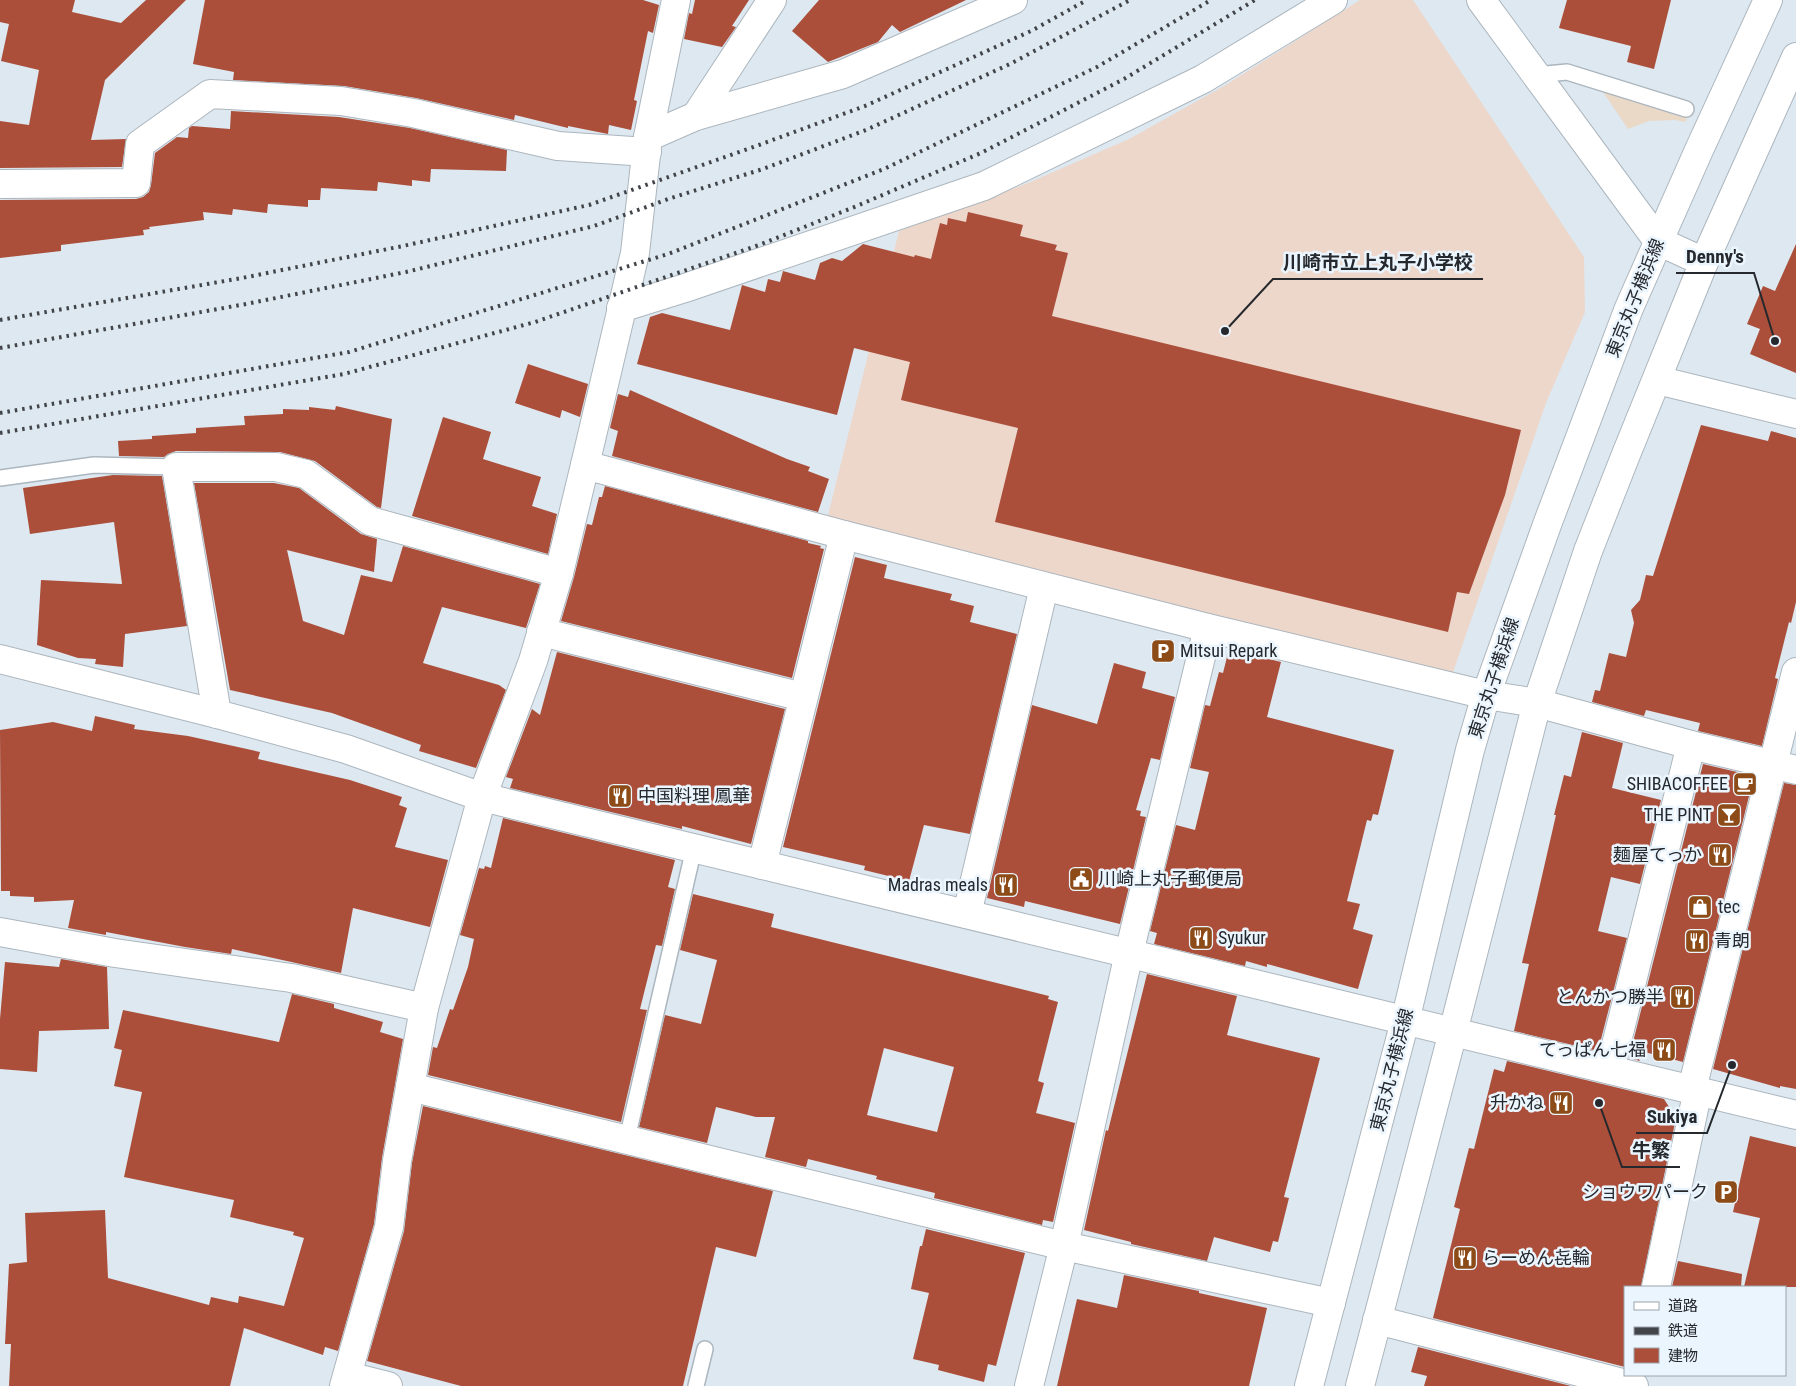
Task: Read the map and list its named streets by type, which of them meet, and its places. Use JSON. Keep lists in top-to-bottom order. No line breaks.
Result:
{"streets":{"street":["東京丸子横浜線"]},"places":{"other":["川崎市立上丸子小学校","Denny's","Sukiya","牛繁"],"parking":["Mitsui Repark","ショウワパーク"],"cafe":["SHIBACOFFEE"],"restaurant":["中国料理 鳳華","麺屋てっか","Madras meals","Syukur","青朗","とんかつ勝半","てっぱん七福","升かね","らーめん㐂輪"],"bar":["THE PINT"],"public building":["川崎上丸子郵便局"],"shop":["tec"]},"legend":["道路","鉄道","建物"]}
